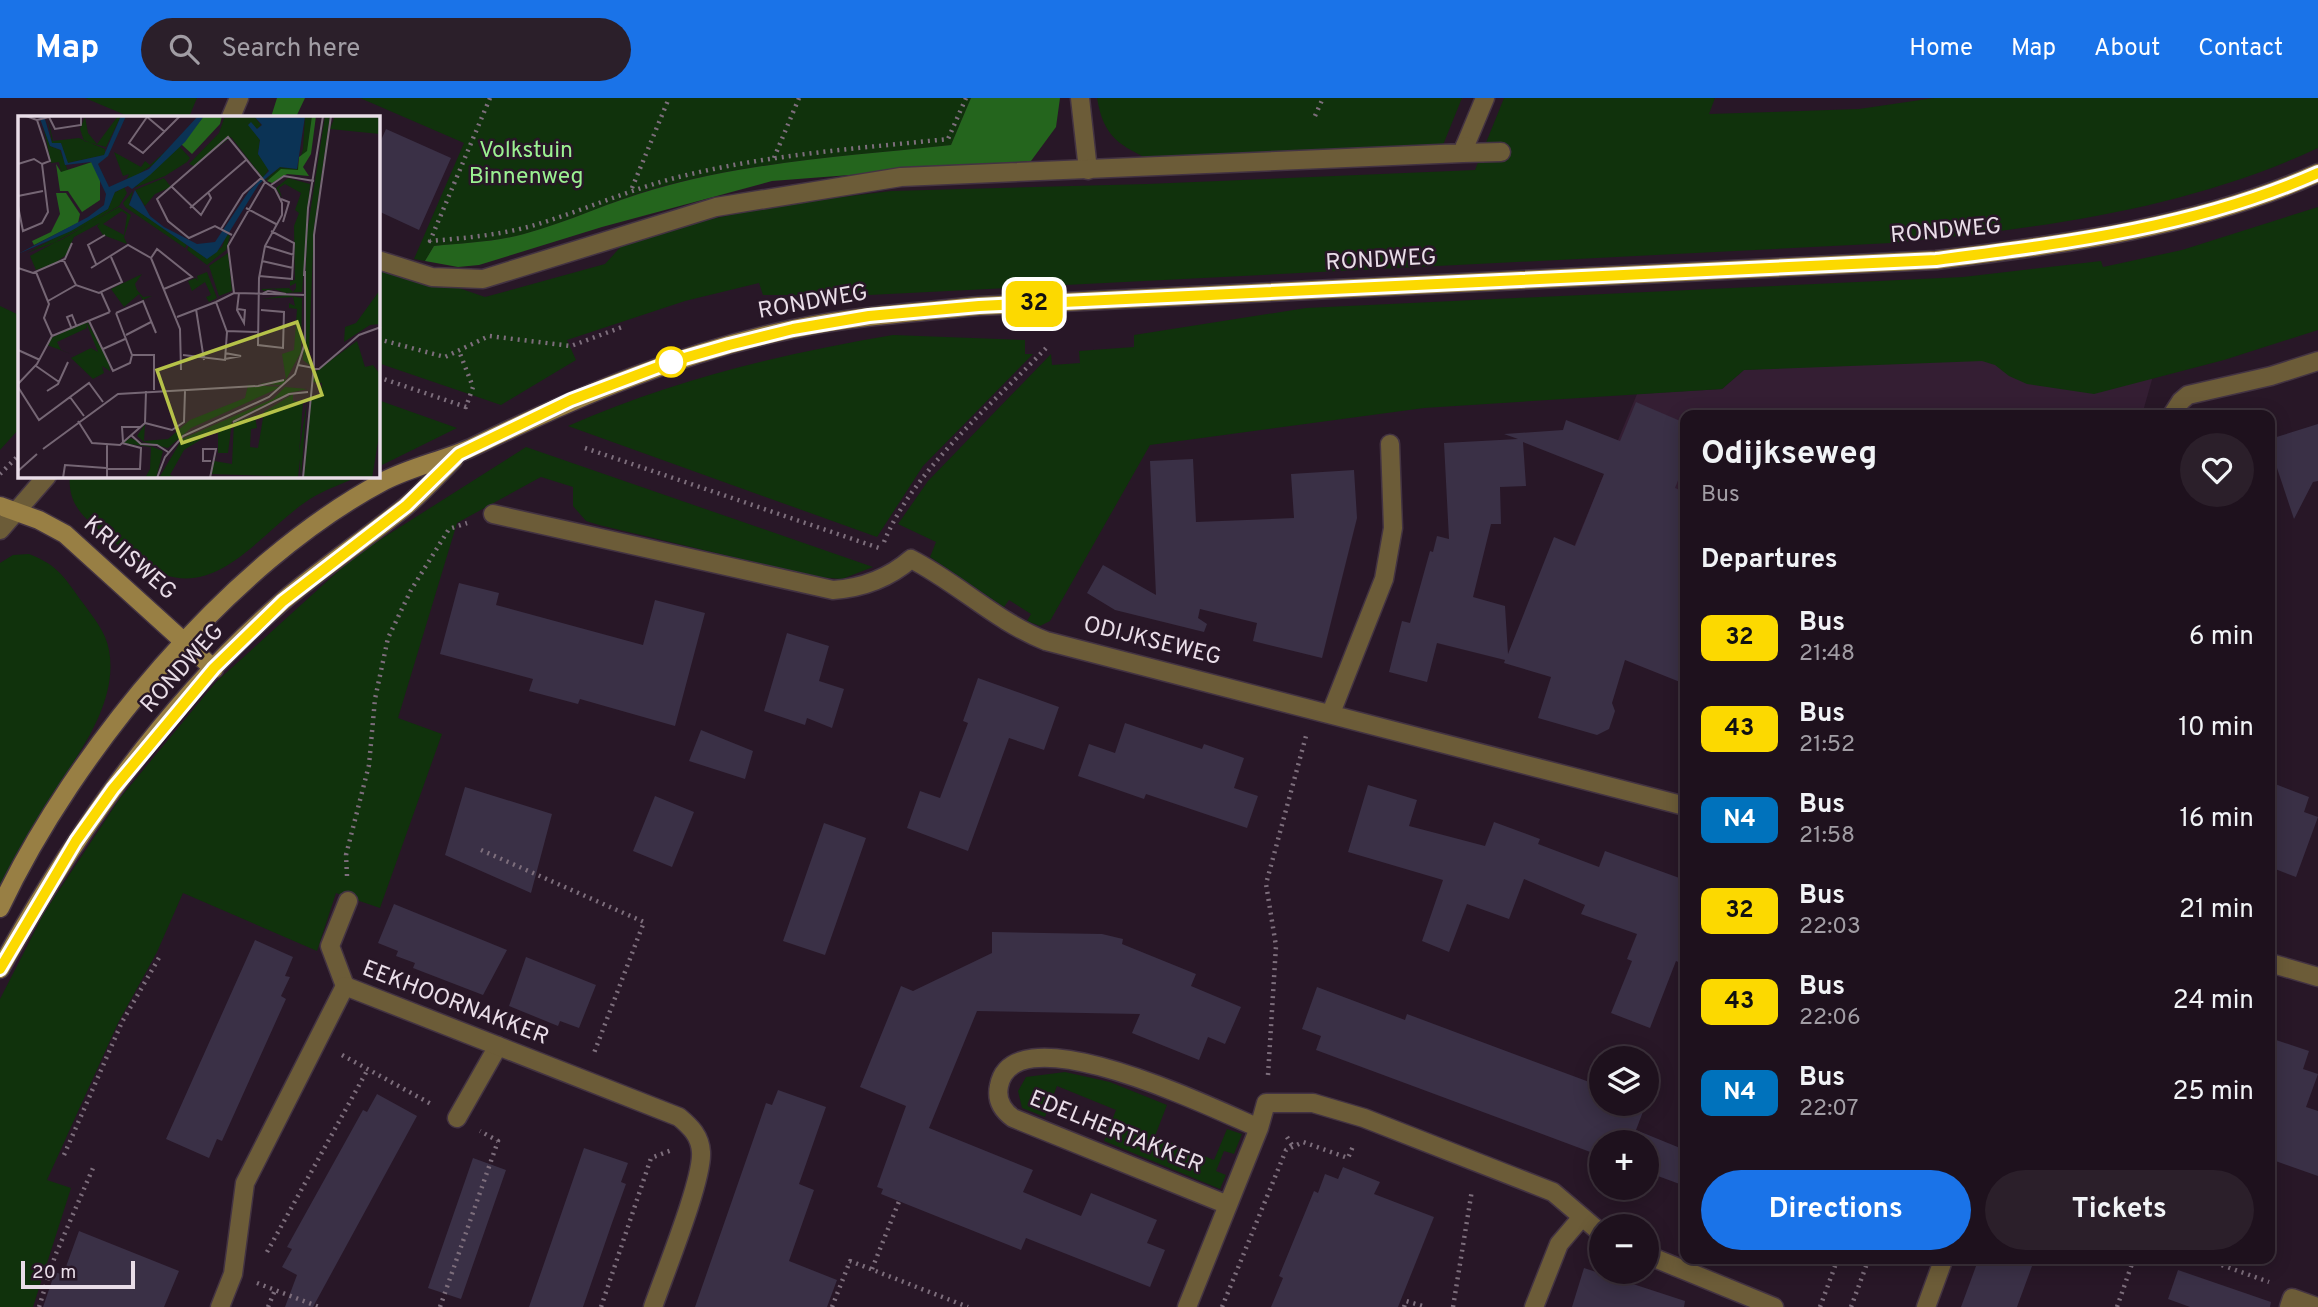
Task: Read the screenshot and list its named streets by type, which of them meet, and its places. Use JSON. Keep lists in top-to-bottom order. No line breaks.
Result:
{"streets":{"main road":["RONDWEG","KRUISWEG"],"street":["ODIJKSEWEG","EEKHOORNAKKER","EDELHERTAKKER"]},"crossings":[["RONDWEG","KRUISWEG"]],"parks":["Volkstuin Binnenweg"],"lines":["bus line 32"],"scale_bar":"20 m","page":{"header":"Map","search":"Search here","nav":["Home","Map","About","Contact"],"on_map":"32","heading":[["Odijkseweg","Bus"],"Departures"],"list":[{"mark":"32","name":"Bus","note":"21:48","value":"6 min"},{"mark":"43","name":"Bus","note":"21:52","value":"10 min"},{"mark":"N4","name":"Bus","note":"21:58","value":"16 min"},{"mark":"32","name":"Bus","note":"22:03","value":"21 min"},{"mark":"43","name":"Bus","note":"22:06","value":"24 min"},{"mark":"N4","name":"Bus","note":"22:07","value":"25 min"}],"map_buttons":["+","−"],"buttons":["Directions","Tickets"],"scale":"20 m"}}
